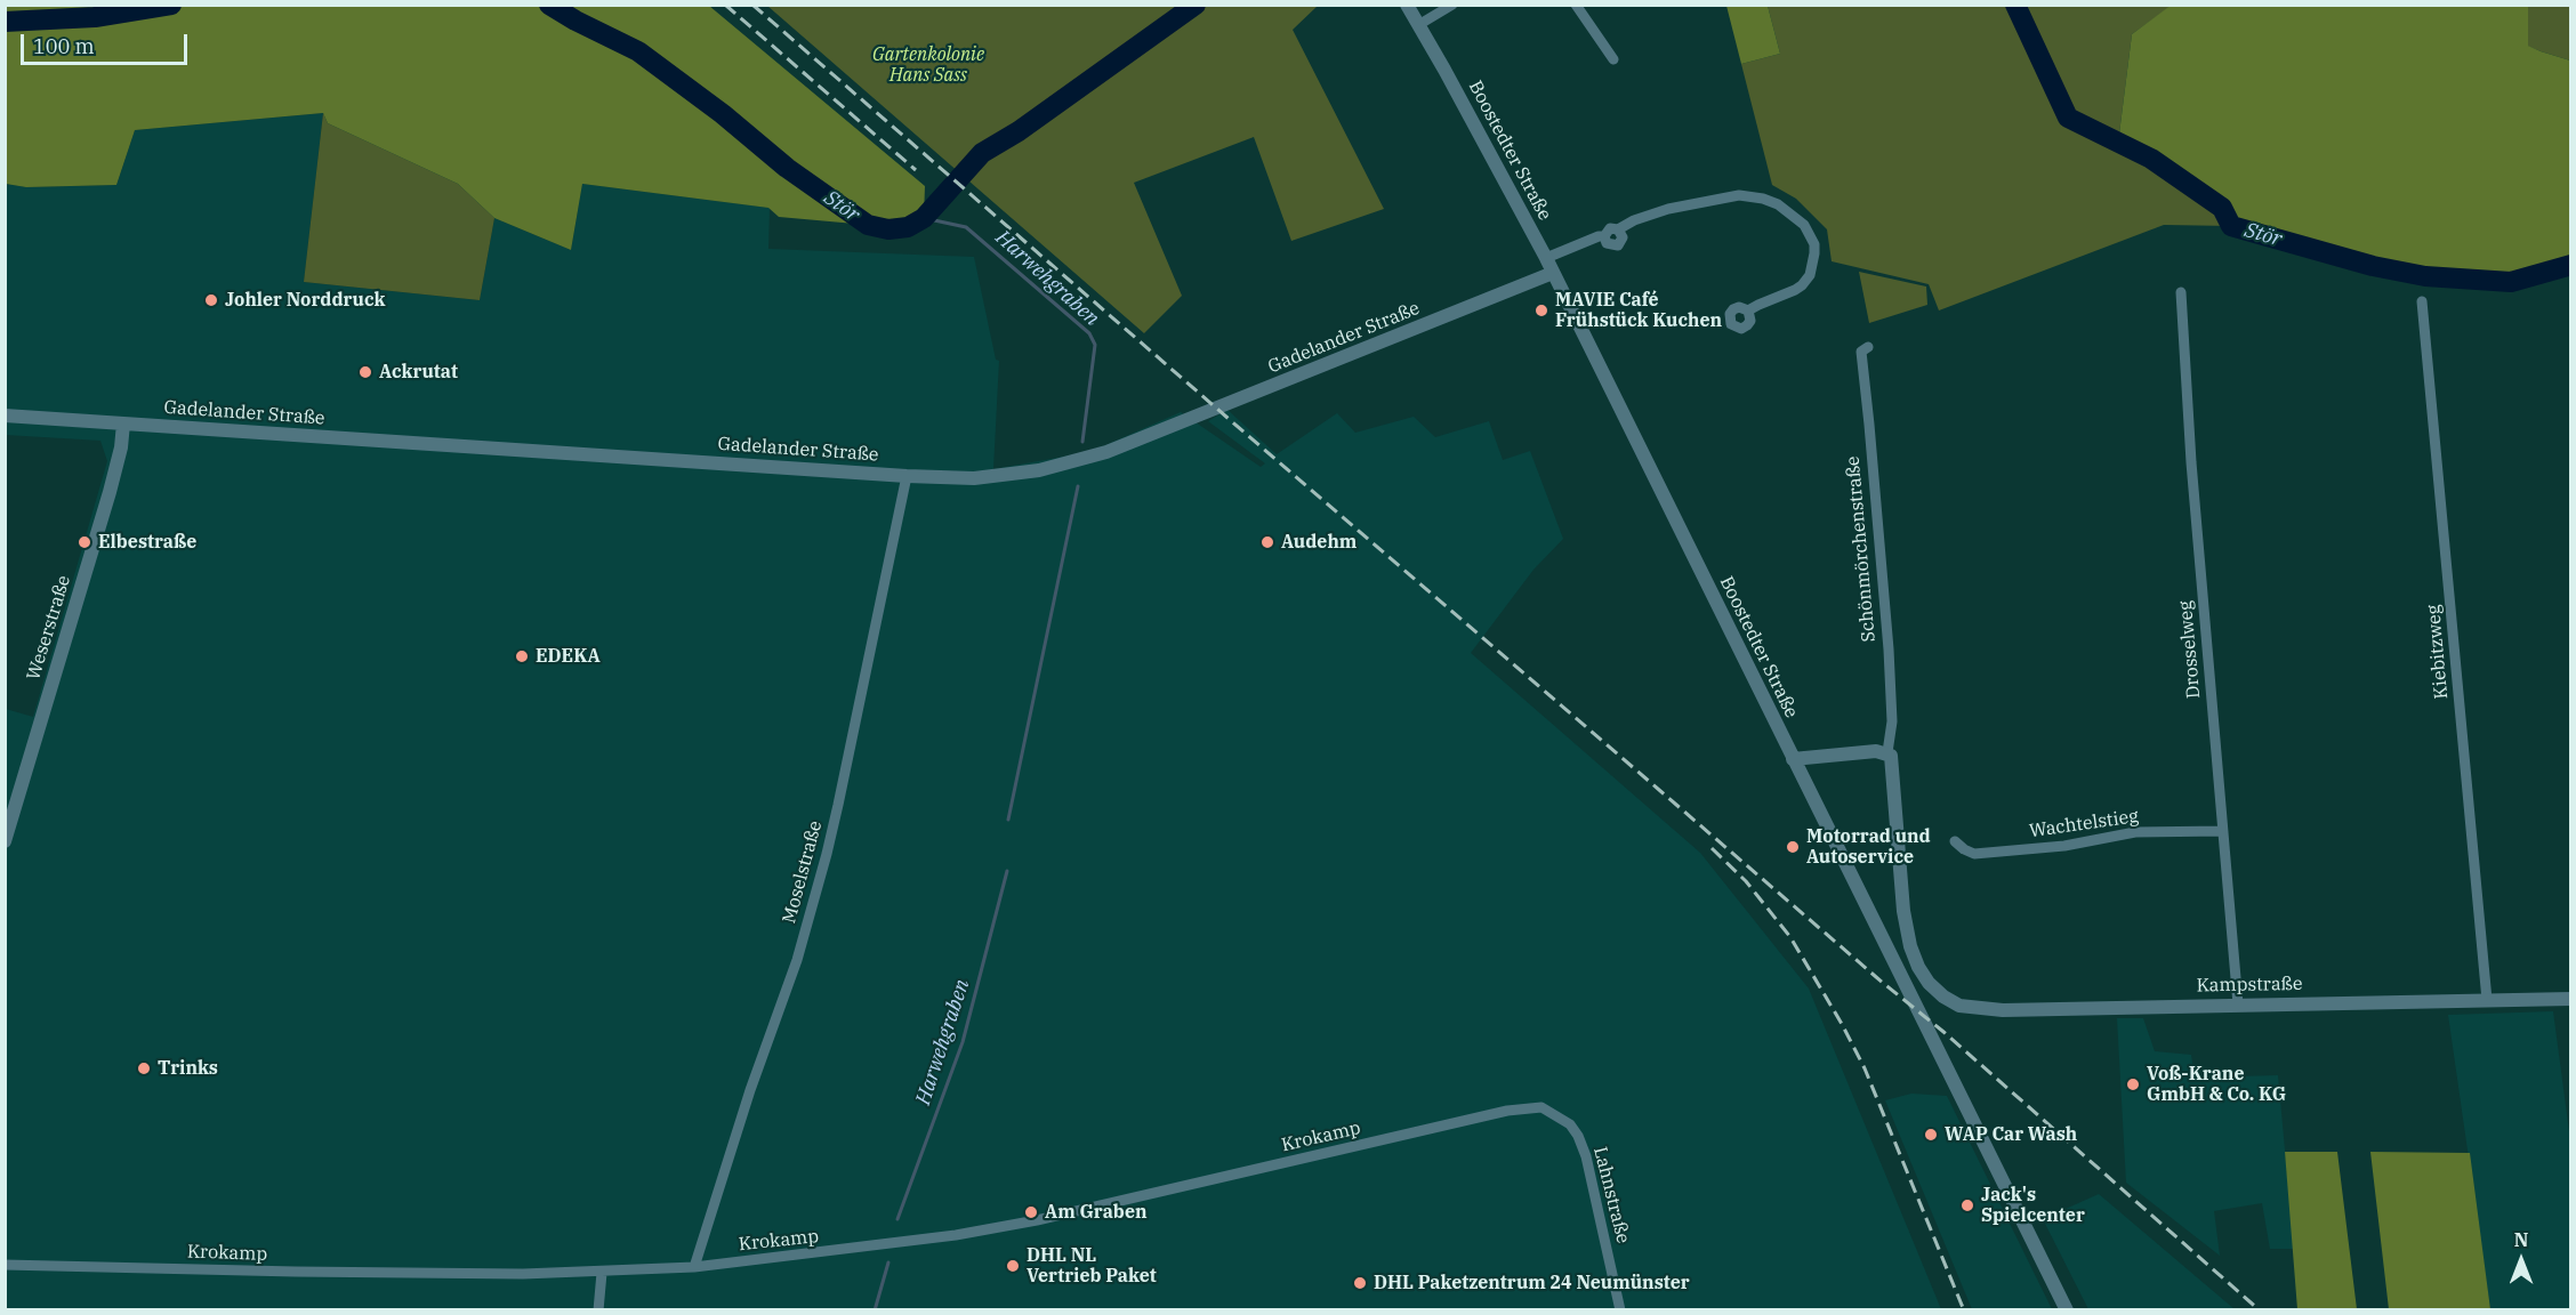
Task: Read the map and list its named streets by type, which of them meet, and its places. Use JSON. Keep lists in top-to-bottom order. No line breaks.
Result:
{"streets":{"street":["Boostedter Straße","Gadelander Straße","Schönmörchenstraße","Weserstraße","Drosselweg","Kiebitzweg","Wachtelstieg","Moselstraße","Kampstraße","Krokamp","Lahnstraße"]},"crossings":[["Boostedter Straße","Gadelander Straße"],["Gadelander Straße","Weserstraße"],["Gadelander Straße","Moselstraße"],["Schönmörchenstraße","Kampstraße"],["Drosselweg","Wachtelstieg"],["Drosselweg","Kampstraße"],["Kiebitzweg","Kampstraße"],["Moselstraße","Krokamp"],["Krokamp","Lahnstraße"]],"water":["Stör","Harwehgraben"],"parks":["Gartenkolonie Hans Sass"],"places":["Johler Norddruck","MAVIE Café Frühstück Kuchen","Ackrutat","Elbestraße","Audehm","EDEKA","Motorrad und Autoservice","Trinks","Voß-Krane GmbH & Co. KG","WAP Car Wash","Jack's Spielcenter","Am Graben","DHL NL Vertrieb Paket","DHL Paketzentrum 24 Neumünster"],"scale_bar":"100 m","north":"top"}
